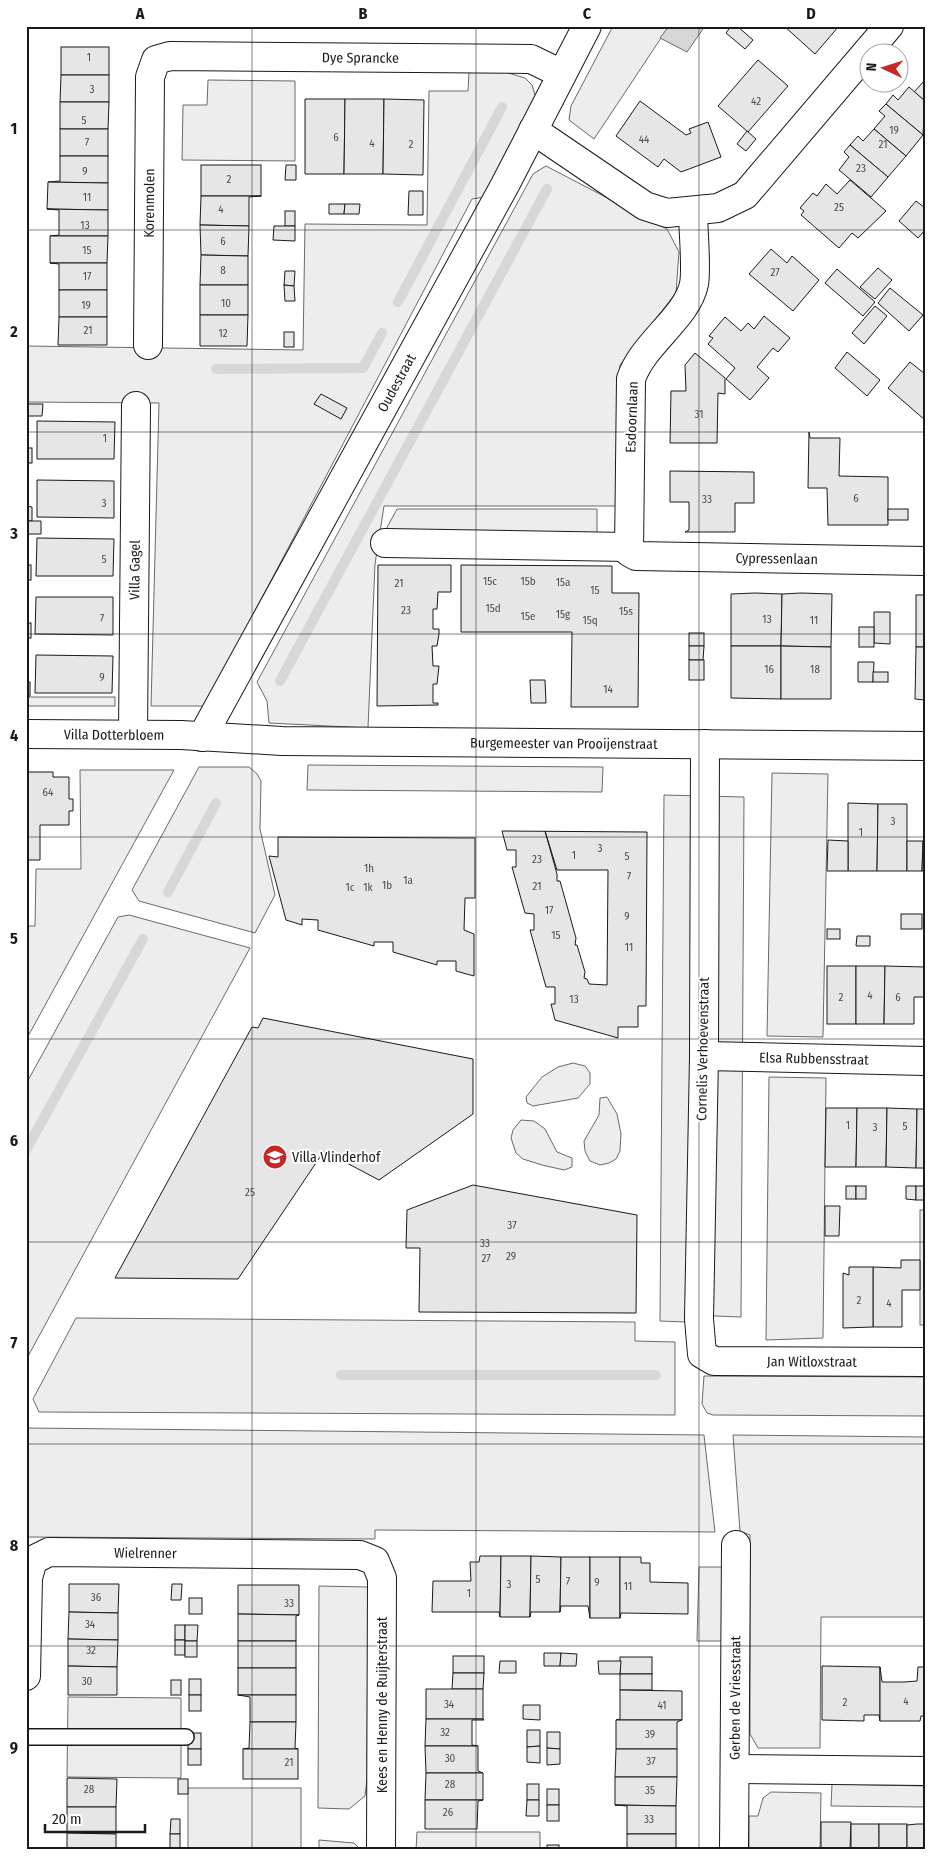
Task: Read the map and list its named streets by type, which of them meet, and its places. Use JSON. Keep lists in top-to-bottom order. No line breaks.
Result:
{"streets":{"street":["Dye Sprancke","Korenmolen","Oudestraat","Esdoornlaan","Cypressenlaan","Villa Gagel","Villa Dotterbloem","Burgemeester van Prooijenstraat","Cornelis Verhoevenstraat","Elsa Rubbensstraat","Jan Witloxstraat","Wielrenner","Gerben de Vriesstraat","Kees en Henny de Ruijterstraat"]},"crossings":[["Dye Sprancke","Korenmolen"],["Dye Sprancke","Oudestraat"],["Oudestraat","Villa Dotterbloem"],["Oudestraat","Burgemeester van Prooijenstraat"],["Esdoornlaan","Cypressenlaan"],["Villa Gagel","Villa Dotterbloem"],["Villa Dotterbloem","Burgemeester van Prooijenstraat"],["Burgemeester van Prooijenstraat","Cornelis Verhoevenstraat"],["Cornelis Verhoevenstraat","Elsa Rubbensstraat"],["Cornelis Verhoevenstraat","Jan Witloxstraat"],["Wielrenner","Kees en Henny de Ruijterstraat"]],"places":{"school or university":["Villa Vlinderhof"]},"house_numbers":["1","3","42","5","19","6","44","7","4","2","21","23","9","2","11","25","4","13","6","15","8","27","17","10","19","21","12","31","1","6","33","3","5","15c","15b","15a","21","15","15d","23","15s","15g","15e","7","13","15q","11","16","18","9","14","64","3","1","3","1","5","23","1h","7","1a","1b","21","1c","1k","17","9","15","11","4","2","6","13","1","5","3","25","37","33","29","27","2","4","5","7","9","3","11","1","36","33","34","32","30","4","2","34","41","32","39","30","37","21","28","28","35","26","33"],"scale_bar":"20 m","north":"left","grid":{"columns":["A","B","C","D"],"rows":["1","2","3","4","5","6","7","8","9"]}}
